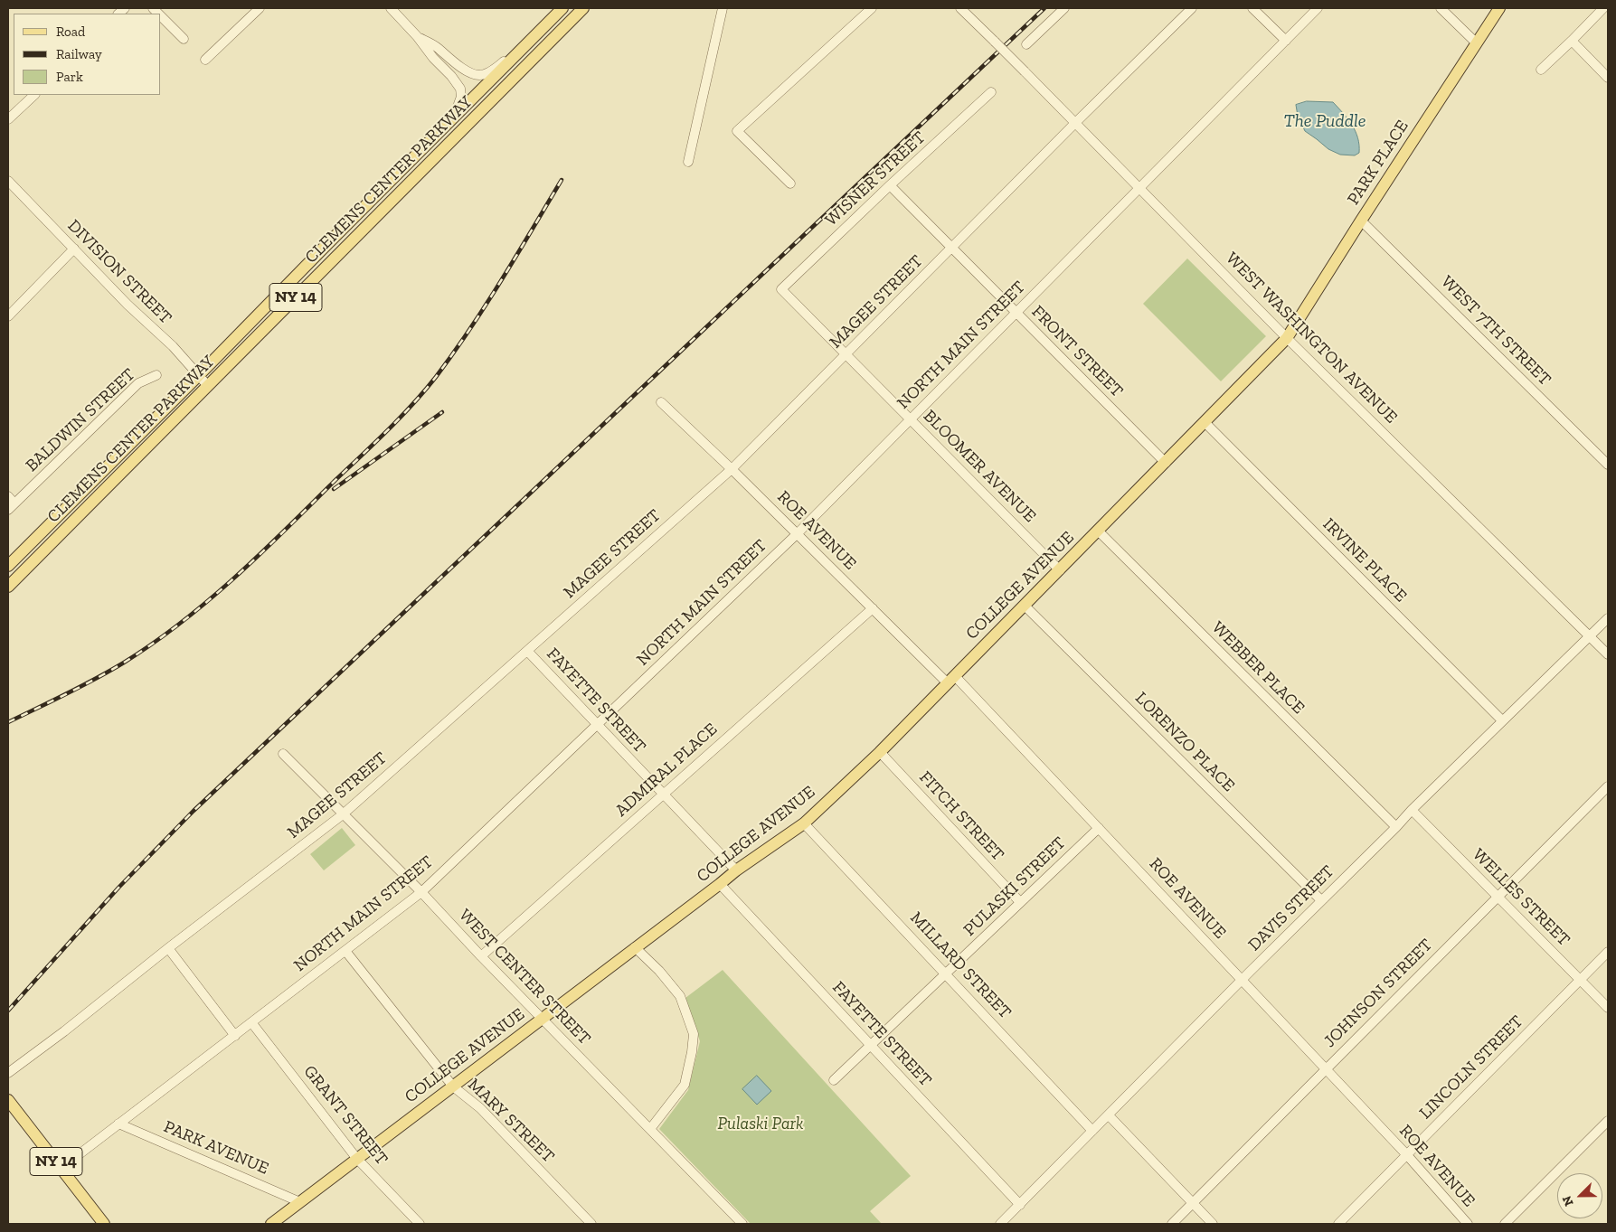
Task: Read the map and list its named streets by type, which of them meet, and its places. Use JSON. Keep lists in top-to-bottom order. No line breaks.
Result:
{"streets":{"main road":["PARK PLACE","CLEMENS CENTER PARKWAY","NY 14","COLLEGE AVENUE"],"street":["WISNER STREET","DIVISION STREET","MAGEE STREET","WEST 7TH STREET","WEST WASHINGTON AVENUE","NORTH MAIN STREET","FRONT STREET","BALDWIN STREET","BLOOMER AVENUE","ROE AVENUE","IRVINE PLACE","WEBBER PLACE","FAYETTE STREET","LORENZO PLACE","ADMIRAL PLACE","FITCH STREET","PULASKI STREET","WELLES STREET","DAVIS STREET","MILLARD STREET","WEST CENTER STREET","JOHNSON STREET","LINCOLN STREET","GRANT STREET","MARY STREET","PARK AVENUE"]},"crossings":[["PARK PLACE","WEST 7TH STREET"],["PARK PLACE","WEST WASHINGTON AVENUE"],["PARK PLACE","COLLEGE AVENUE"],["WISNER STREET","FRONT STREET"],["WISNER STREET","BLOOMER AVENUE"],["CLEMENS CENTER PARKWAY","DIVISION STREET"],["NY 14","NORTH MAIN STREET"],["MAGEE STREET","WEST WASHINGTON AVENUE"],["MAGEE STREET","FRONT STREET"],["MAGEE STREET","BLOOMER AVENUE"],["MAGEE STREET","ROE AVENUE"],["MAGEE STREET","FAYETTE STREET"],["MAGEE STREET","WEST CENTER STREET"],["WEST WASHINGTON AVENUE","NORTH MAIN STREET"],["WEST WASHINGTON AVENUE","COLLEGE AVENUE"],["WEST WASHINGTON AVENUE","DAVIS STREET"],["NORTH MAIN STREET","FRONT STREET"],["NORTH MAIN STREET","BLOOMER AVENUE"],["NORTH MAIN STREET","ROE AVENUE"],["NORTH MAIN STREET","FAYETTE STREET"],["NORTH MAIN STREET","WEST CENTER STREET"],["NORTH MAIN STREET","GRANT STREET"],["NORTH MAIN STREET","MARY STREET"],["NORTH MAIN STREET","PARK AVENUE"],["FRONT STREET","COLLEGE AVENUE"],["BLOOMER AVENUE","COLLEGE AVENUE"],["ROE AVENUE","COLLEGE AVENUE"],["ROE AVENUE","ADMIRAL PLACE"],["ROE AVENUE","PULASKI STREET"],["ROE AVENUE","DAVIS STREET"],["ROE AVENUE","JOHNSON STREET"],["ROE AVENUE","LINCOLN STREET"],["IRVINE PLACE","COLLEGE AVENUE"],["IRVINE PLACE","DAVIS STREET"],["COLLEGE AVENUE","WEBBER PLACE"],["COLLEGE AVENUE","FAYETTE STREET"],["COLLEGE AVENUE","LORENZO PLACE"],["COLLEGE AVENUE","FITCH STREET"],["COLLEGE AVENUE","MILLARD STREET"],["COLLEGE AVENUE","WEST CENTER STREET"],["COLLEGE AVENUE","GRANT STREET"],["COLLEGE AVENUE","MARY STREET"],["COLLEGE AVENUE","PARK AVENUE"],["WEBBER PLACE","DAVIS STREET"],["FAYETTE STREET","ADMIRAL PLACE"],["FAYETTE STREET","PULASKI STREET"],["FAYETTE STREET","DAVIS STREET"],["LORENZO PLACE","DAVIS STREET"],["ADMIRAL PLACE","WEST CENTER STREET"],["FITCH STREET","PULASKI STREET"],["PULASKI STREET","MILLARD STREET"],["WELLES STREET","DAVIS STREET"],["WELLES STREET","JOHNSON STREET"],["WELLES STREET","LINCOLN STREET"],["DAVIS STREET","MILLARD STREET"]],"water":["The Puddle"],"parks":["Pulaski Park"],"legend":["Road","Railway","Park"],"north":"bottom left"}
